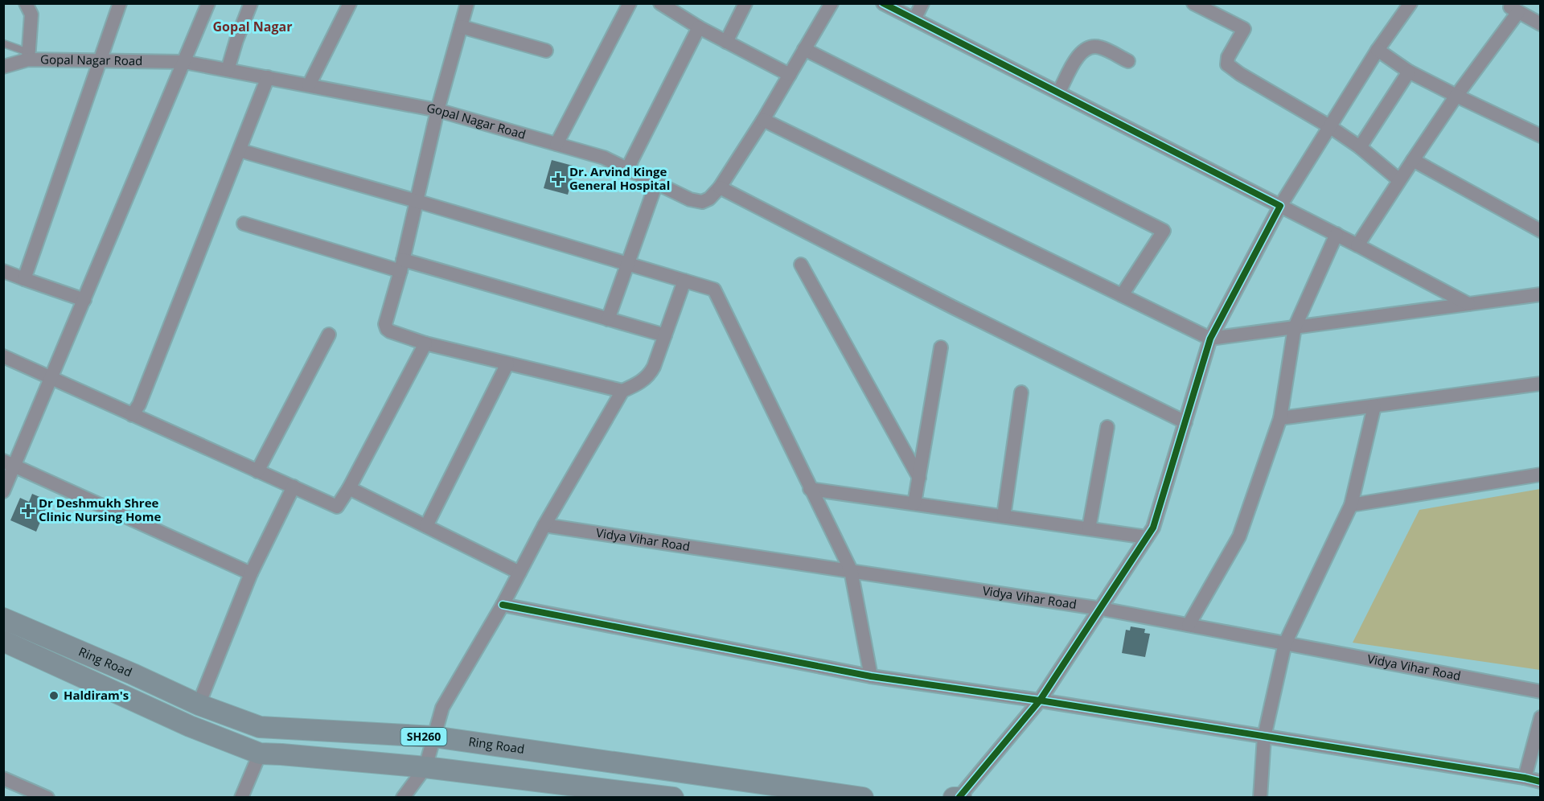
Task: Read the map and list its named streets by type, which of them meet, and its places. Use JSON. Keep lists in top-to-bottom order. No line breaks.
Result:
{"streets":{"main road":["Ring Road","SH260"],"street":["Gopal Nagar Road","Vidya Vihar Road"]},"districts":["Gopal Nagar"],"places":{"health":["Dr. Arvind Kinge General Hospital","Dr Deshmukh Shree Clinic Nursing Home"],"other":["Haldiram's"]}}
